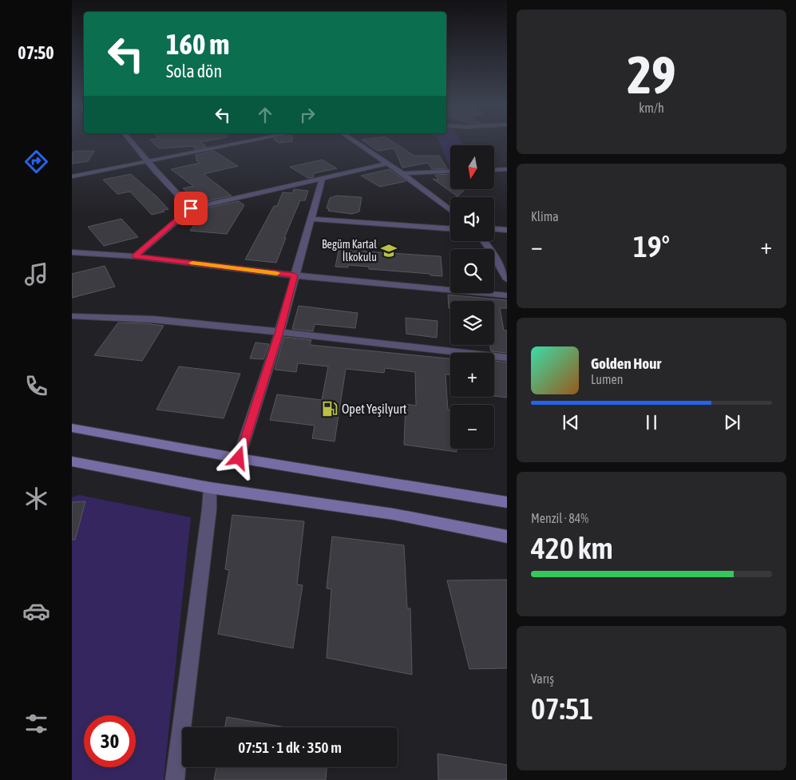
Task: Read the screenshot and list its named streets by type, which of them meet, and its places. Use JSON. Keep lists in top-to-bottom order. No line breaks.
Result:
{"places":{"school or university":["Begüm Kartal İlkokulu"],"fuel station":["Opet Yeşilyurt"]},"north":"bottom","page":{"tabs":"07:50","tile":[["29","km/h"],"Klima",["Menzil · 84%","420 km"],["Varış","07:51"]],"turn":["160 m","Sola dön"],"map_buttons":["+","−"],"heat":["−","19°","+"],"song":["Golden Hour","Lumen"],"limit":"30","trip":"07:51 · 1 dk · 350 m"}}
